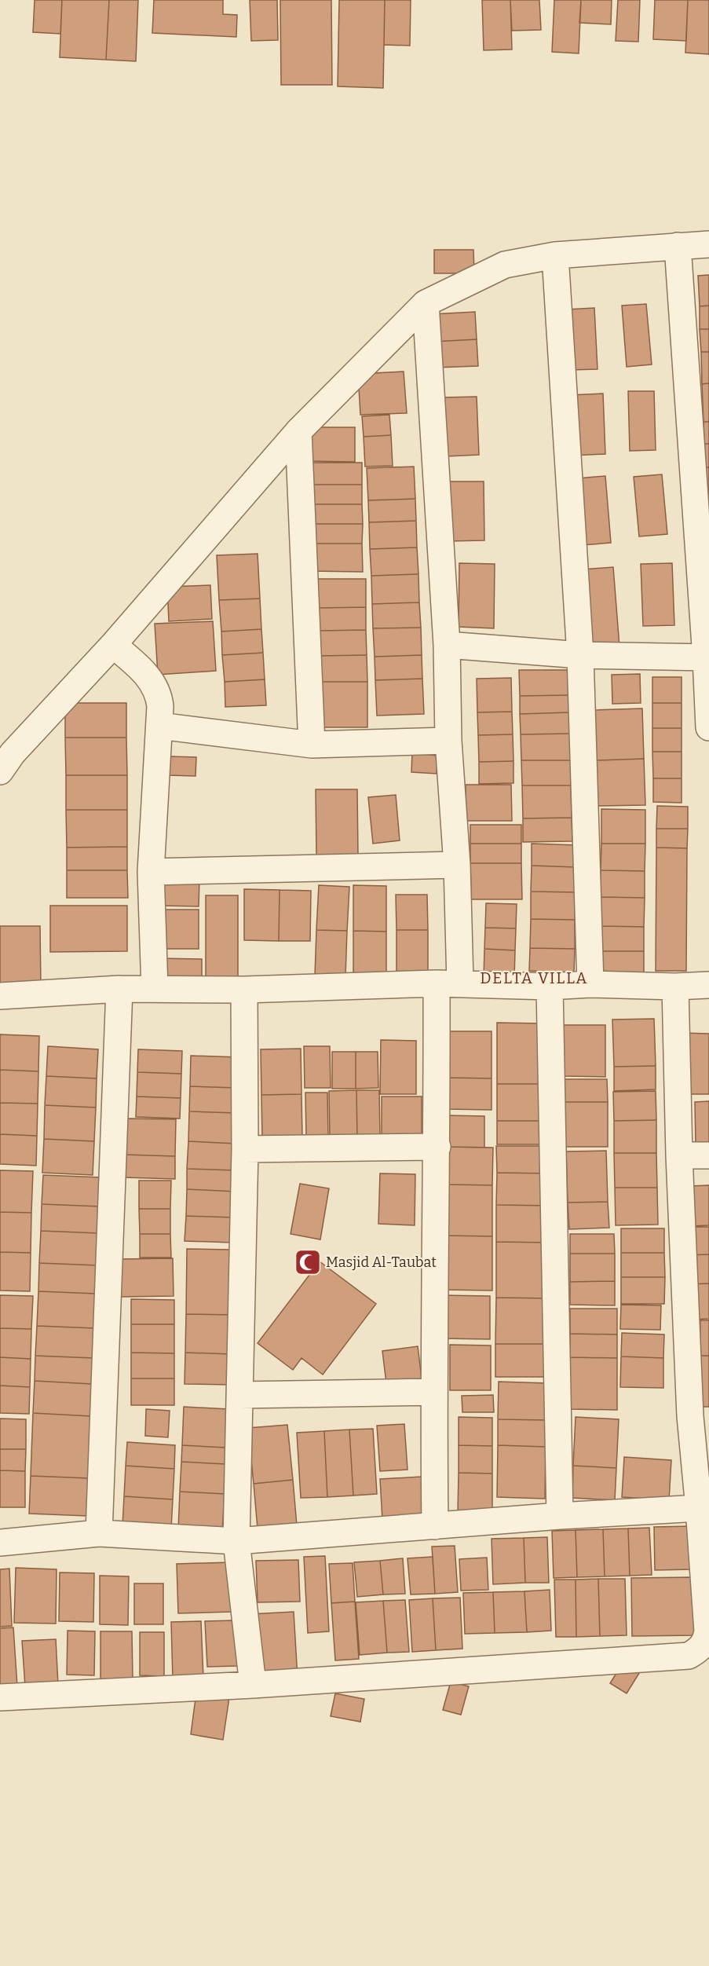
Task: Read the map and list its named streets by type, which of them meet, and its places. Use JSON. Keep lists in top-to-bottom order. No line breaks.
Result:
{"districts":["DELTA VILLA"],"places":{"mosque":["Masjid Al-Taubat"]}}
